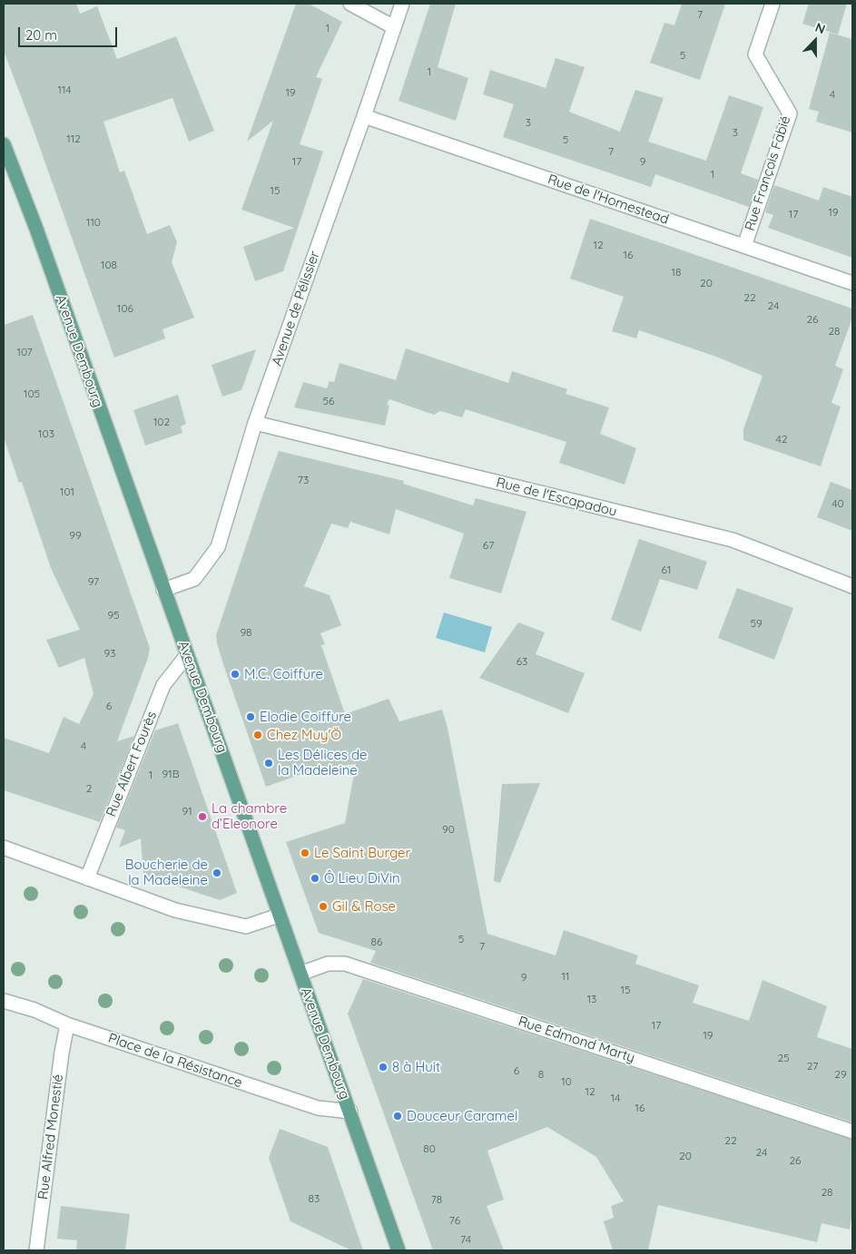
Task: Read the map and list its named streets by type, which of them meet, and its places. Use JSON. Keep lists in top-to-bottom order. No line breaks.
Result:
{"streets":{"main road":["Avenue Dembourg"],"street":["Rue François Fabié","Rue de l'Homestead","Avenue de Pélissier","Rue de l'Escapadou","Rue Albert Fourès","Rue Edmond Marty","Place de la Résistance","Rue Alfred Monestié"]},"crossings":[["Rue François Fabié","Rue de l'Homestead"],["Rue de l'Homestead","Avenue de Pélissier"],["Avenue de Pélissier","Avenue Dembourg"],["Avenue de Pélissier","Rue de l'Escapadou"],["Avenue Dembourg","Rue Albert Fourès"],["Avenue Dembourg","Rue Edmond Marty"],["Avenue Dembourg","Place de la Résistance"],["Place de la Résistance","Rue Alfred Monestié"]],"places":["M.C. Coiffure","Elodie Coiffure","Chez Muy'Ö","Les Délices de la Madeleine","La chambre d’Eleonore","Le Saint Burger","Boucherie de la Madeleine","Ô Lieu DiVin","Gil & Rose","8 à Huit","Douceur Caramel"],"house_numbers":["7","1","5","1","114","19","4","3","3","112","5","7","17","9","1","15","19","17","110","12","16","108","18","20","22","24","106","26","28","107","105","56","102","103","42","73","101","40","99","67","61","97","95","59","98","93","63","6","4","91B","1","2","91","90","5","86","7","11","9","15","13","17","19","25","27","6","8","29","10","12","14","16","22","80","24","20","26","28","83","78","76","74"],"scale_bar":"20 m","north":"top"}
